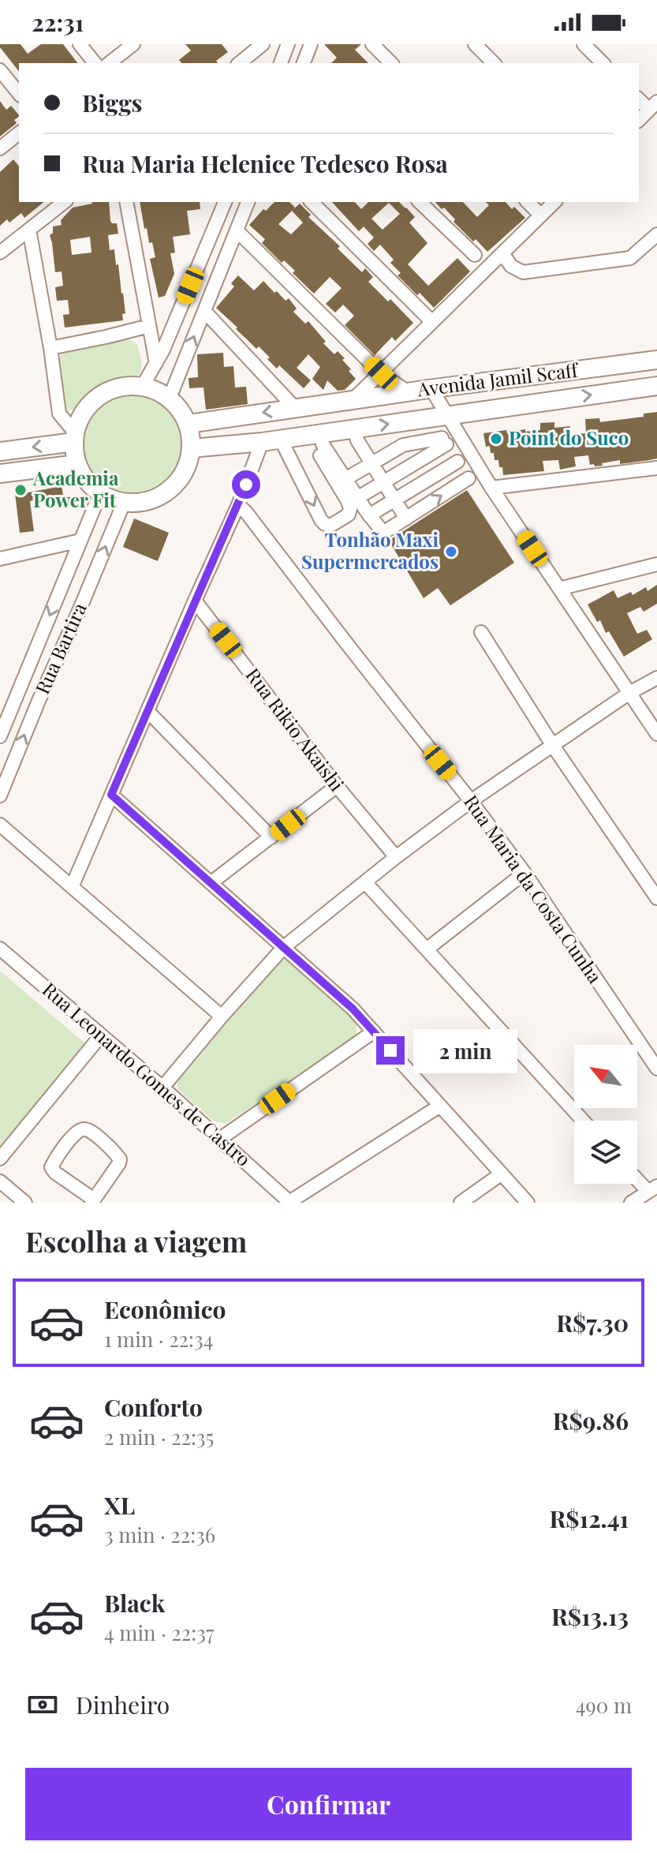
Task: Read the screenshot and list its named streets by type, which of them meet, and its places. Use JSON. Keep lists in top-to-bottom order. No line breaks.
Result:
{"streets":{"main road":["Avenida Jamil Scaff"],"street":["Rua Bartira","Rua Rikio Akaishi","Rua Maria da Costa Cunha","Rua Leonardo Gomes de Castro"]},"crossings":[["Avenida Jamil Scaff","Rua Bartira"]],"places":["Point do Suco","Academia Power Fit","Tonhão Maxi Supermercados"],"north":"top left","page":{"status":"22:31","banner":["Biggs","Rua Maria Helenice Tedesco Rosa"],"bubble":"2 min","heading":"Escolha a viagem","list":[{"name":"Econômico","note":"1 min · 22:34","value":"R$7.30"},{"name":"Conforto","note":"2 min · 22:35","value":"R$9.86"},{"name":"XL","note":"3 min · 22:36","value":"R$12.41"},{"name":"Black","note":"4 min · 22:37","value":"R$13.13"}],"pay":["Dinheiro","490 m"],"buttons":"Confirmar"}}
